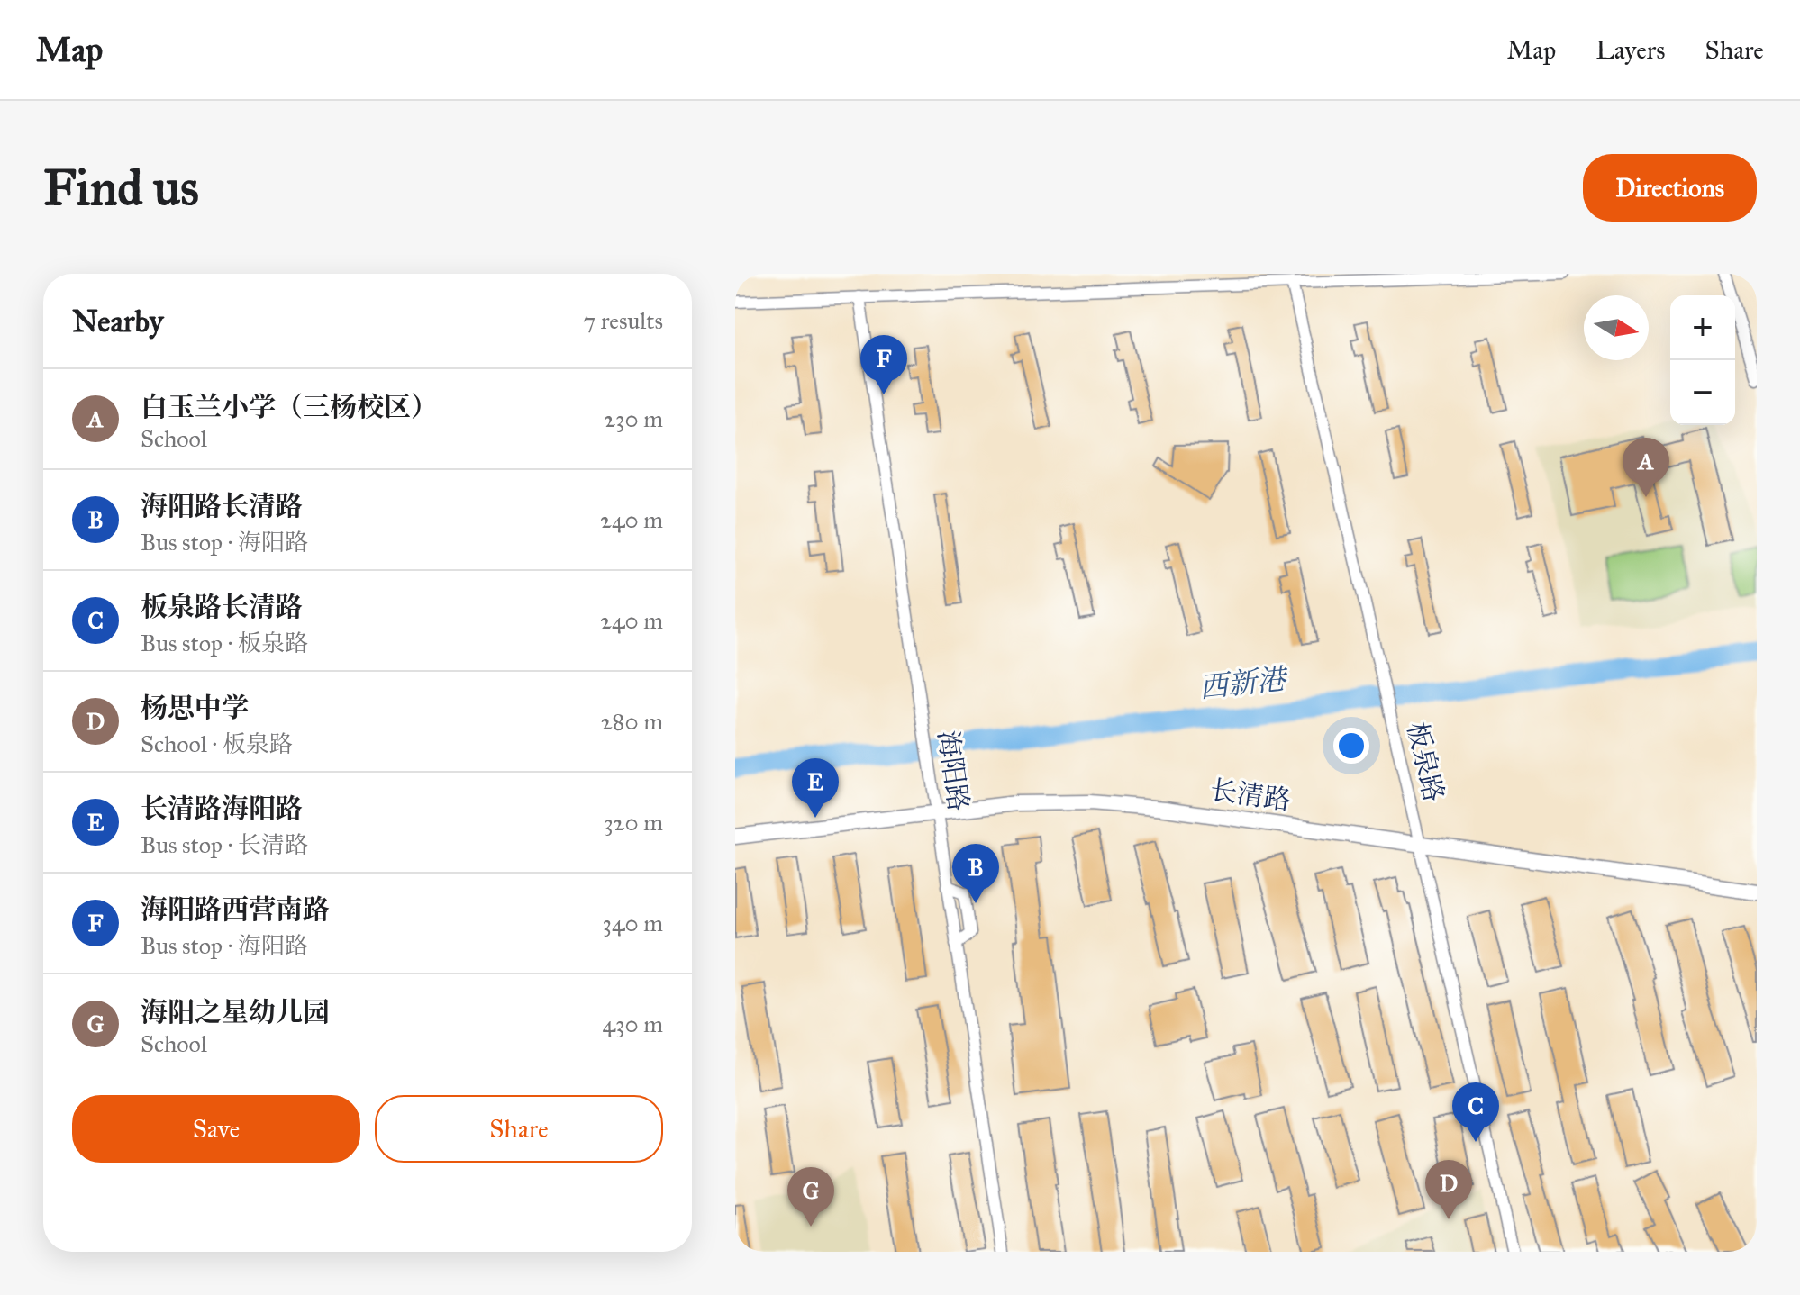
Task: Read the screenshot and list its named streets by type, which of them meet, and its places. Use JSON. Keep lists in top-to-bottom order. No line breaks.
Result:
{"streets":{"main road":["长清路"],"street":["板泉路","海阳路"]},"crossings":[["板泉路","长清路"],["海阳路","长清路"]],"water":["西新港"],"north":"right","page":{"header":"Map","nav":["Map","Layers","Share"],"buttons":["Directions",["Save","Share"]],"title":"Find us","heading":["Nearby","7 results"],"map_buttons":["+","−"],"pins":["F","A","E","B","C","D","G"],"list":[{"mark":"A","name":"白玉兰小学（三杨校区）","note":"School","value":"230 m"},{"mark":"B","name":"海阳路长清路","note":"Bus stop · 海阳路","value":"240 m"},{"mark":"C","name":"板泉路长清路","note":"Bus stop · 板泉路","value":"240 m"},{"mark":"D","name":"杨思中学","note":"School · 板泉路","value":"280 m"},{"mark":"E","name":"长清路海阳路","note":"Bus stop · 长清路","value":"320 m"},{"mark":"F","name":"海阳路西营南路","note":"Bus stop · 海阳路","value":"340 m"},{"mark":"G","name":"海阳之星幼儿园","note":"School","value":"430 m"}]}}
